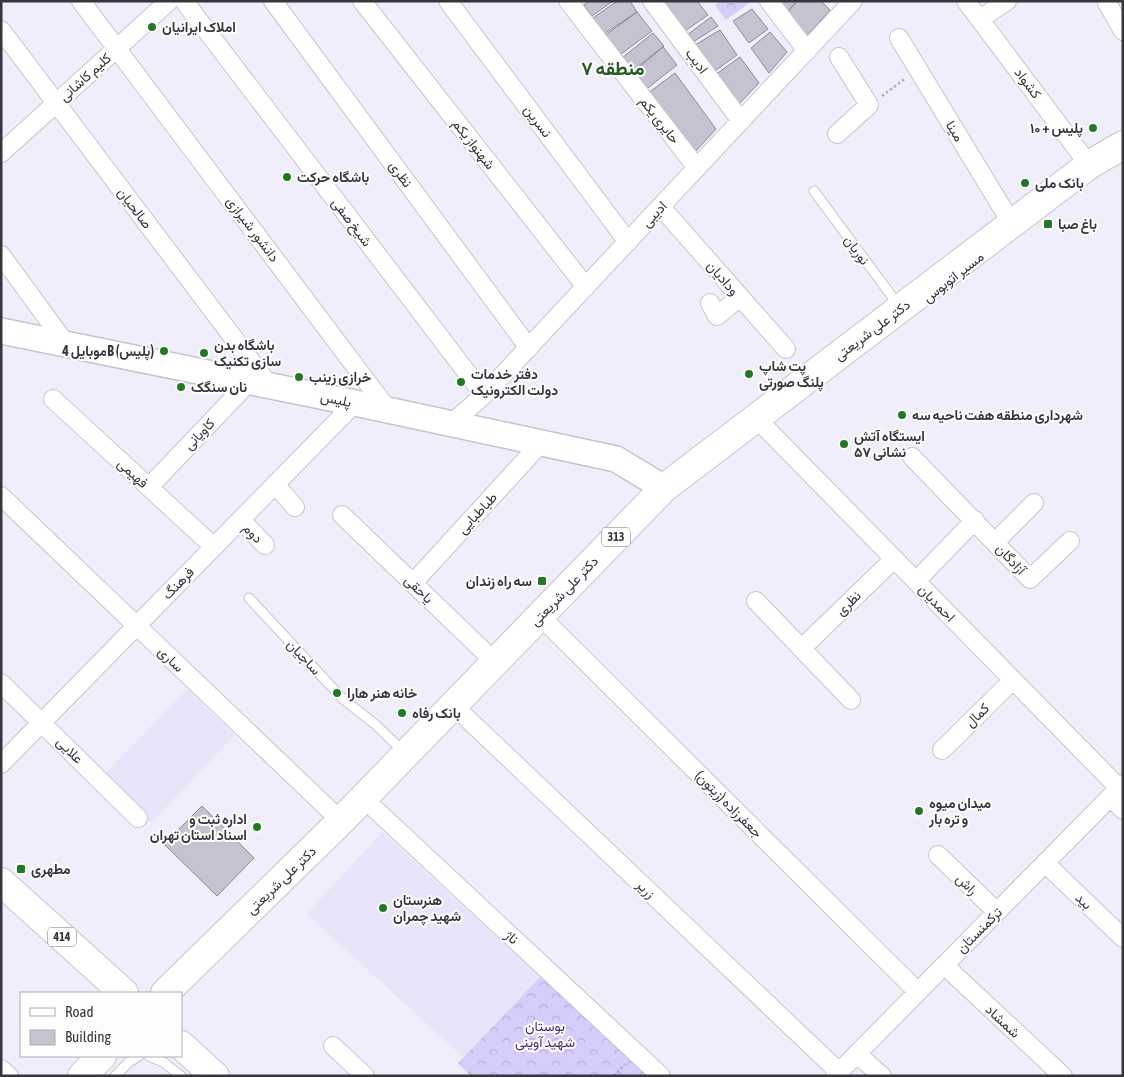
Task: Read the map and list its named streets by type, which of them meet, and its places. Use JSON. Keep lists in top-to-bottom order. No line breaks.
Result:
{"streets":{"main road":["دکتر علی شریعتی","پلیس","313","414"],"street":["ادیب","کلیم کاشانی","کشواد","حایری یکم","نسرین","مینا","شهنواز یکم","نظری","صالحیان","ادیبی","شیخ صفی","دانشور شیرازی","ودادیان","کاویانی","فهیمی","طباطبایی","دوم","آزادگان","فرهنگ","یاحقی","احمدیان","ساری","کمال","علایی","جعفرزاده (زیتون)","راش","زریر","بید","ترکمنستان","ناژ","شمشاد"],"lane":["نوریان","مسیر اتوبوس","ساجیان"]},"crossings":[["ادیب","ادیبی"],["کلیم کاشانی","صالحیان"],["کلیم کاشانی","دانشور شیرازی"],["کشواد","دکتر علی شریعتی"],["حایری یکم","ادیبی"],["نسرین","ادیبی"],["مینا","دکتر علی شریعتی"],["شهنواز یکم","ادیبی"],["نظری","ادیبی"],["نظری","احمدیان"],["صالحیان","پلیس"],["صالحیان","کاویانی"],["ادیبی","شیخ صفی"],["ادیبی","ودادیان"],["ادیبی","پلیس"],["دانشور شیرازی","پلیس"],["نوریان","دکتر علی شریعتی"],["مسیر اتوبوس","دکتر علی شریعتی"],["مسیر اتوبوس","احمدیان"],["دکتر علی شریعتی","پلیس"],["دکتر علی شریعتی","یاحقی"],["دکتر علی شریعتی","احمدیان"],["دکتر علی شریعتی","ساجیان"],["دکتر علی شریعتی","ساری"],["دکتر علی شریعتی","جعفرزاده (زیتون)"],["دکتر علی شریعتی","زریر"],["دکتر علی شریعتی","ناژ"],["پلیس","کاویانی"],["پلیس","طباطبایی"],["پلیس","فرهنگ"],["کاویانی","فهیمی"],["فهیمی","فرهنگ"],["طباطبایی","یاحقی"],["دوم","فرهنگ"],["فرهنگ","ساری"],["فرهنگ","علایی"],["احمدیان","کمال"],["احمدیان","ترکمنستان"],["جعفرزاده (زیتون)","ترکمنستان"],["راش","ترکمنستان"],["زریر","ترکمنستان"],["بید","ترکمنستان"],["ترکمنستان","شمشاد"]],"districts":["منطقه ۷"],"parks":["بوستان شهید آوینی"],"places":{"other":["املاک ایرانیان","پلیس + ۱۰","باشگاه حرکت","بانک ملی","موبایل 4B (پلیس)","باشگاه بدن سازی تکنیک","پت شاپ پلنگ صورتی","خرازی زینب","دفتر خدمات دولت الکترونیک","نان سنگک","شهرداری منطقه هفت ناحیه سه","ایستگاه آتش نشانی ۵۷","خانه هنر هارا","بانک رفاه","میدان میوه و تره بار","اداره ثبت و اسناد استان تهران","هنرستان شهید چمران"],"transit":["باغ صبا","سه راه زندان","مطهری"]},"legend":["Road","Building"]}
